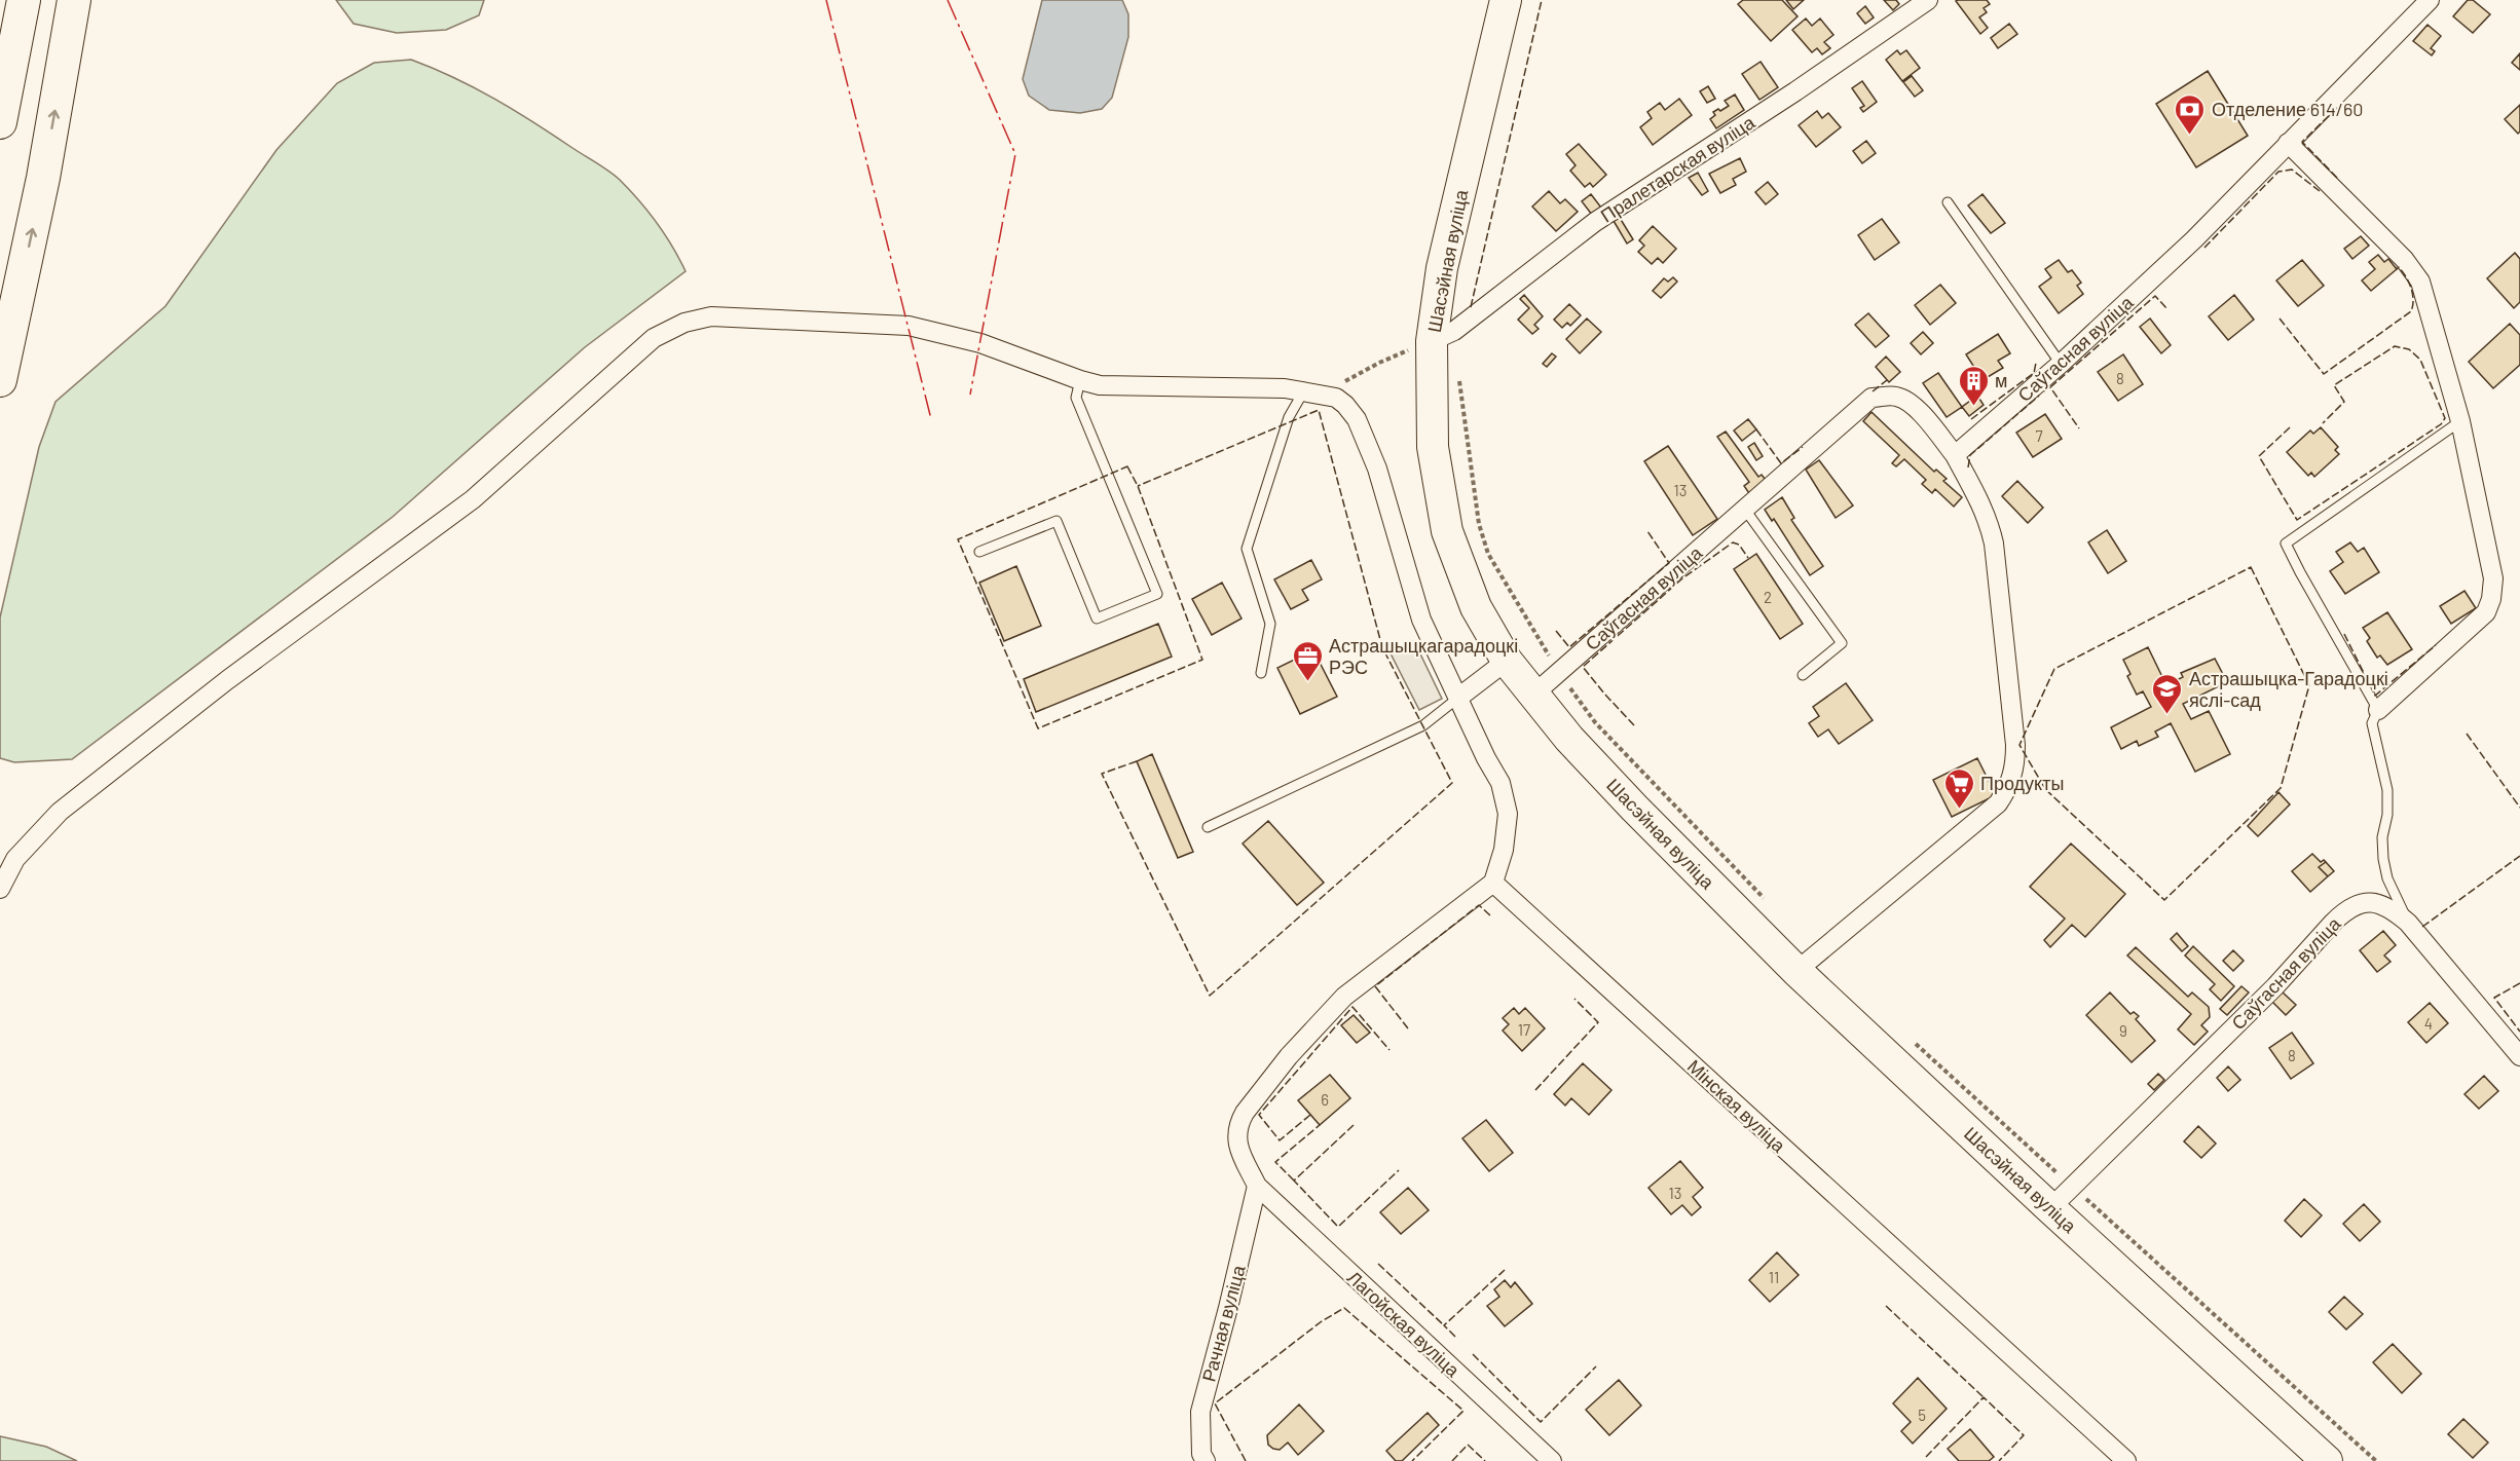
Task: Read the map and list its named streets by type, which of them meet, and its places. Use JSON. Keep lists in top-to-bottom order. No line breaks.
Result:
{"streets":{"main road":["Шасэйная вуліца"],"street":["Пралетарская вуліца","Саўгасная вуліца","Мінская вуліца","Рачная вуліца","Лагойская вуліца"]},"crossings":[["Пралетарская вуліца","Шасэйная вуліца"],["Шасэйная вуліца","Саўгасная вуліца"],["Рачная вуліца","Лагойская вуліца"]],"places":{"bank":["Отделение 614/60"],"building":["м"],"office":["Астрашыцкагарадоцкі РЭС"],"school or university":["Астрашыцка-Гарадоцкі яслі-сад"],"supermarket":["Продукты"]},"house_numbers":["8","7","13","2","4","17","9","8","6","13","11","5"]}
